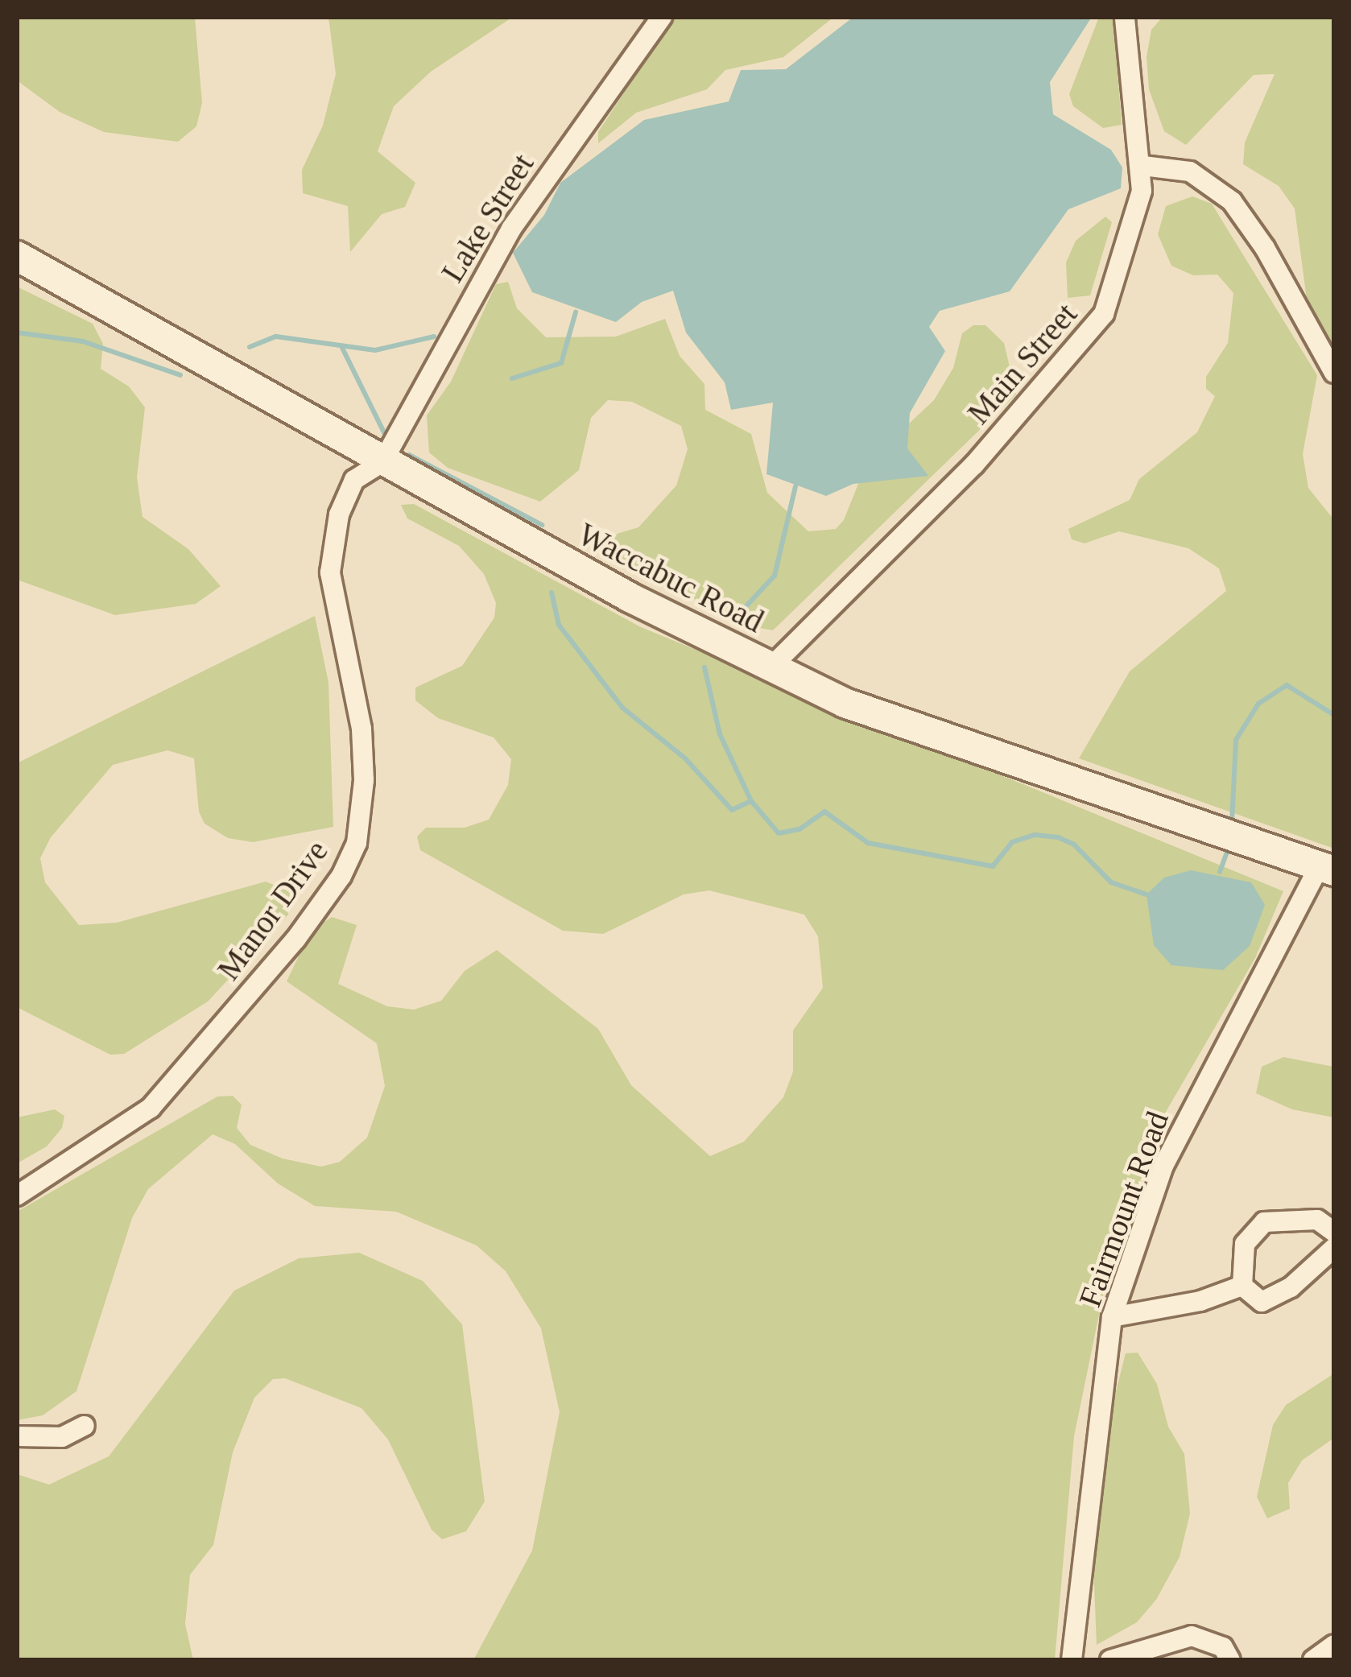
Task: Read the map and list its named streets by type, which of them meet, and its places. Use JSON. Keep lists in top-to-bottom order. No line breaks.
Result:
{"streets":{"main road":["Waccabuc Road"],"street":["Lake Street","Main Street","Manor Drive","Fairmount Road"]},"crossings":[["Lake Street","Waccabuc Road"],["Lake Street","Manor Drive"],["Main Street","Waccabuc Road"],["Waccabuc Road","Manor Drive"],["Waccabuc Road","Fairmount Road"]]}
